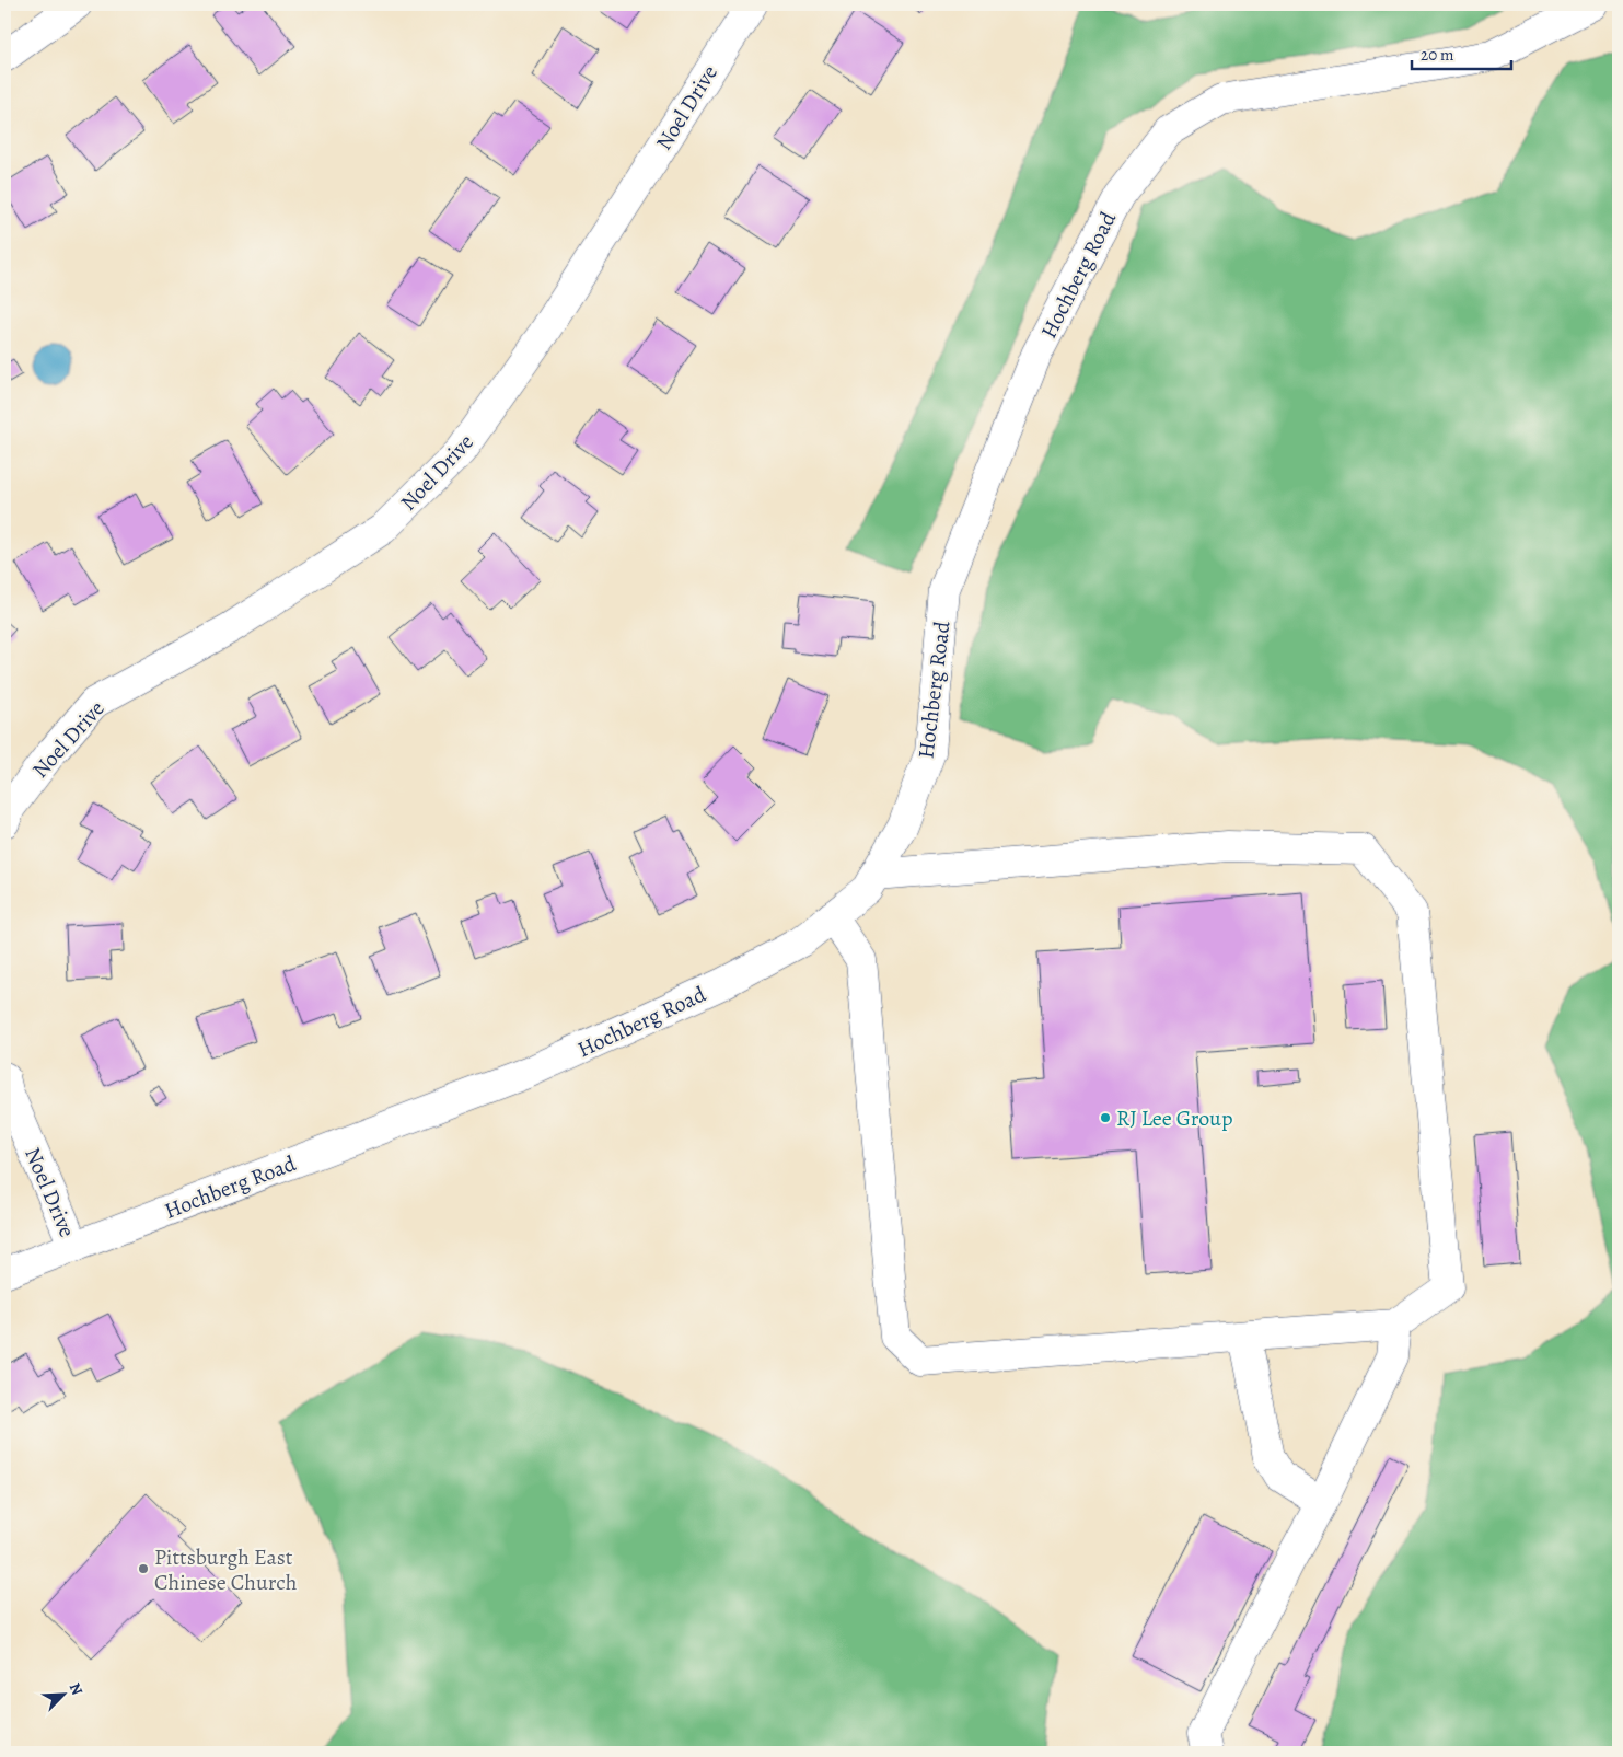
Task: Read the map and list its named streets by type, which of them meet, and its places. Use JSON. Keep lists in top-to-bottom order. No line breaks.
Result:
{"streets":{"street":["Noel Drive","Hochberg Road"]},"crossings":[["Noel Drive","Hochberg Road"]],"places":["RJ Lee Group","Pittsburgh East Chinese Church"],"scale_bar":"20 m","north":"top right"}
